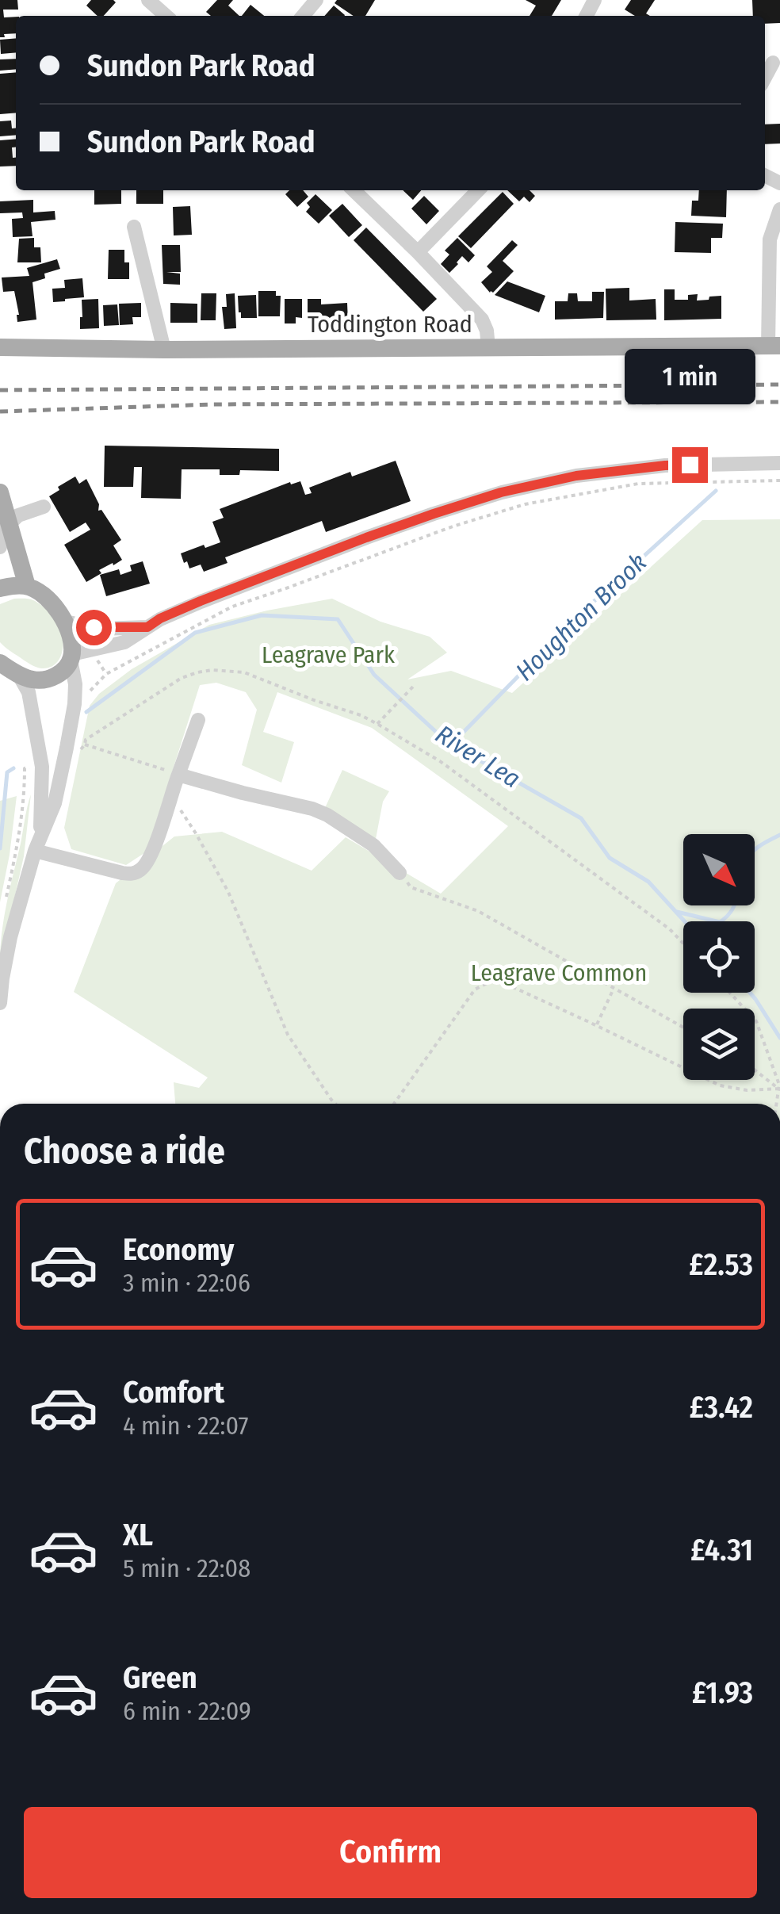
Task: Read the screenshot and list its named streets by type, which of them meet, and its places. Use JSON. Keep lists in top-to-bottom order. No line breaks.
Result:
{"streets":{"main road":["Toddington Road"]},"water":["Houghton Brook","River Lea"],"parks":["Leagrave Park","Leagrave Common"],"north":"bottom right","page":{"banner":["Sundon Park Road","Sundon Park Road"],"bubble":"1 min","heading":"Choose a ride","list":[{"name":"Economy","note":"3 min · 22:06","value":"£2.53"},{"name":"Comfort","note":"4 min · 22:07","value":"£3.42"},{"name":"XL","note":"5 min · 22:08","value":"£4.31"},{"name":"Green","note":"6 min · 22:09","value":"£1.93"}],"buttons":"Confirm"}}
